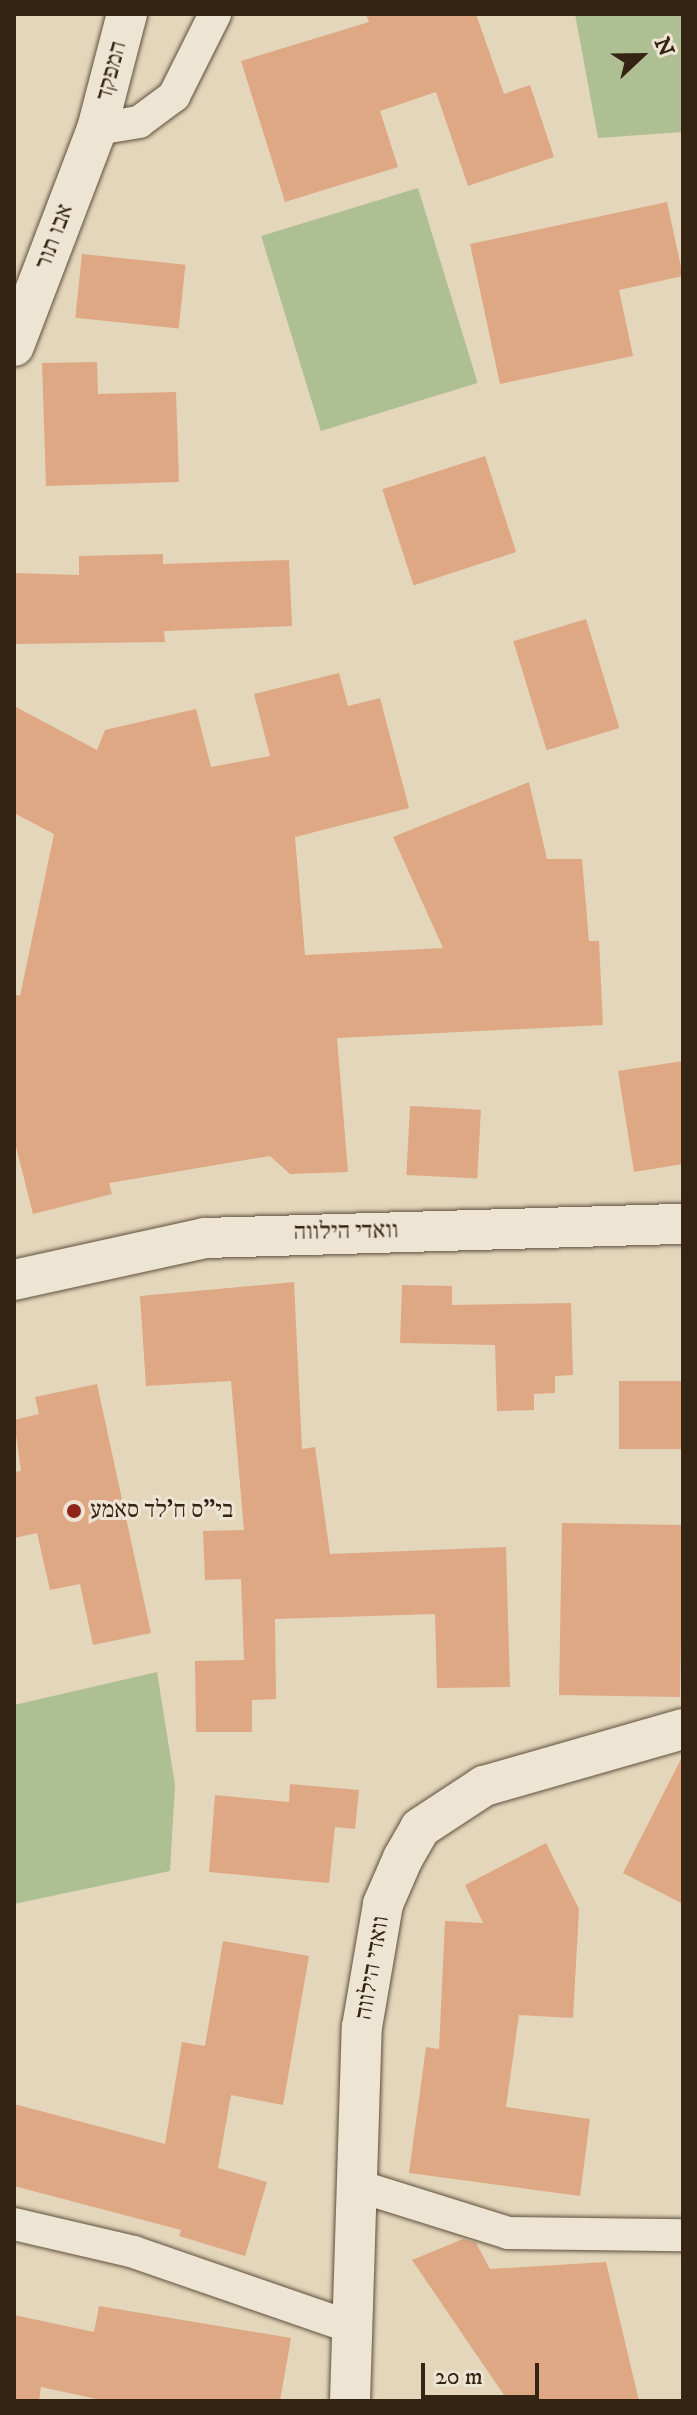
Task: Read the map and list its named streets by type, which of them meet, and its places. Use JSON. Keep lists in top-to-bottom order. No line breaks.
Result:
{"streets":{"street":["המפקד","אבו תור","וואדי הילווה"]},"crossings":[["המפקד","אבו תור"]],"places":["בי\"ס ח'לד סאמע"],"scale_bar":"20 m","north":"right"}
